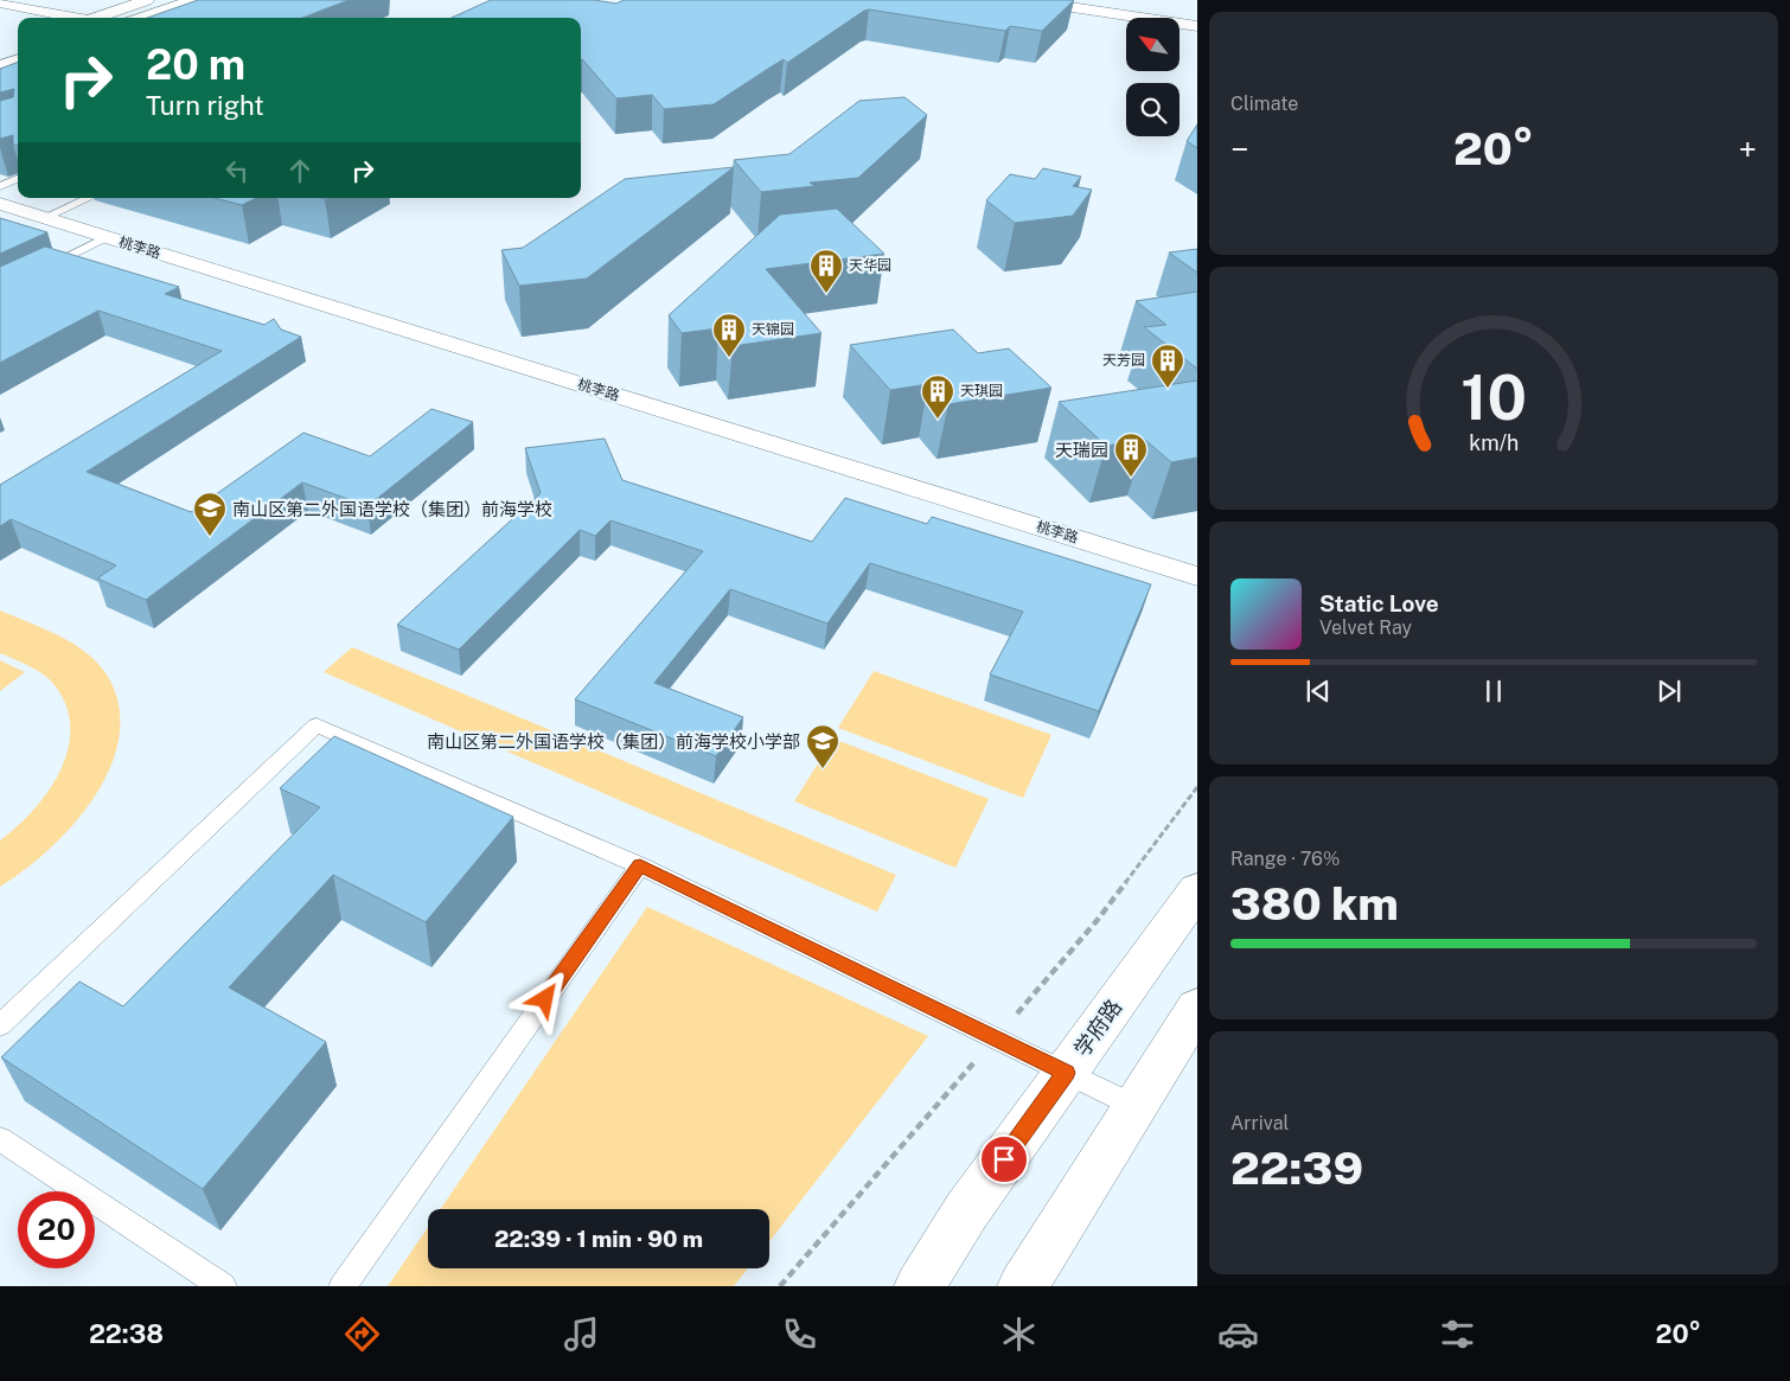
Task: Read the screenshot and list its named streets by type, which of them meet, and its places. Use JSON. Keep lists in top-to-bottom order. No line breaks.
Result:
{"streets":{"street":["桃李路","学府路"]},"places":{"building":["天华园","天锦园","天芳园","天琪园","天瑞园"],"school or university":["南山区第二外国语学校（集团）前海学校","南山区第二外国语学校（集团）前海学校小学部"]},"north":"top left","page":{"tile":["Climate",["Range · 76%","380 km"],["Arrival","22:39"]],"turn":["20 m","Turn right"],"heat":["−","20°","+"],"song":["Static Love","Velvet Ray"],"limit":"20","trip":"22:39 · 1 min · 90 m","tabs":["22:38","20°"],"gauge":["10","km/h"]}}
